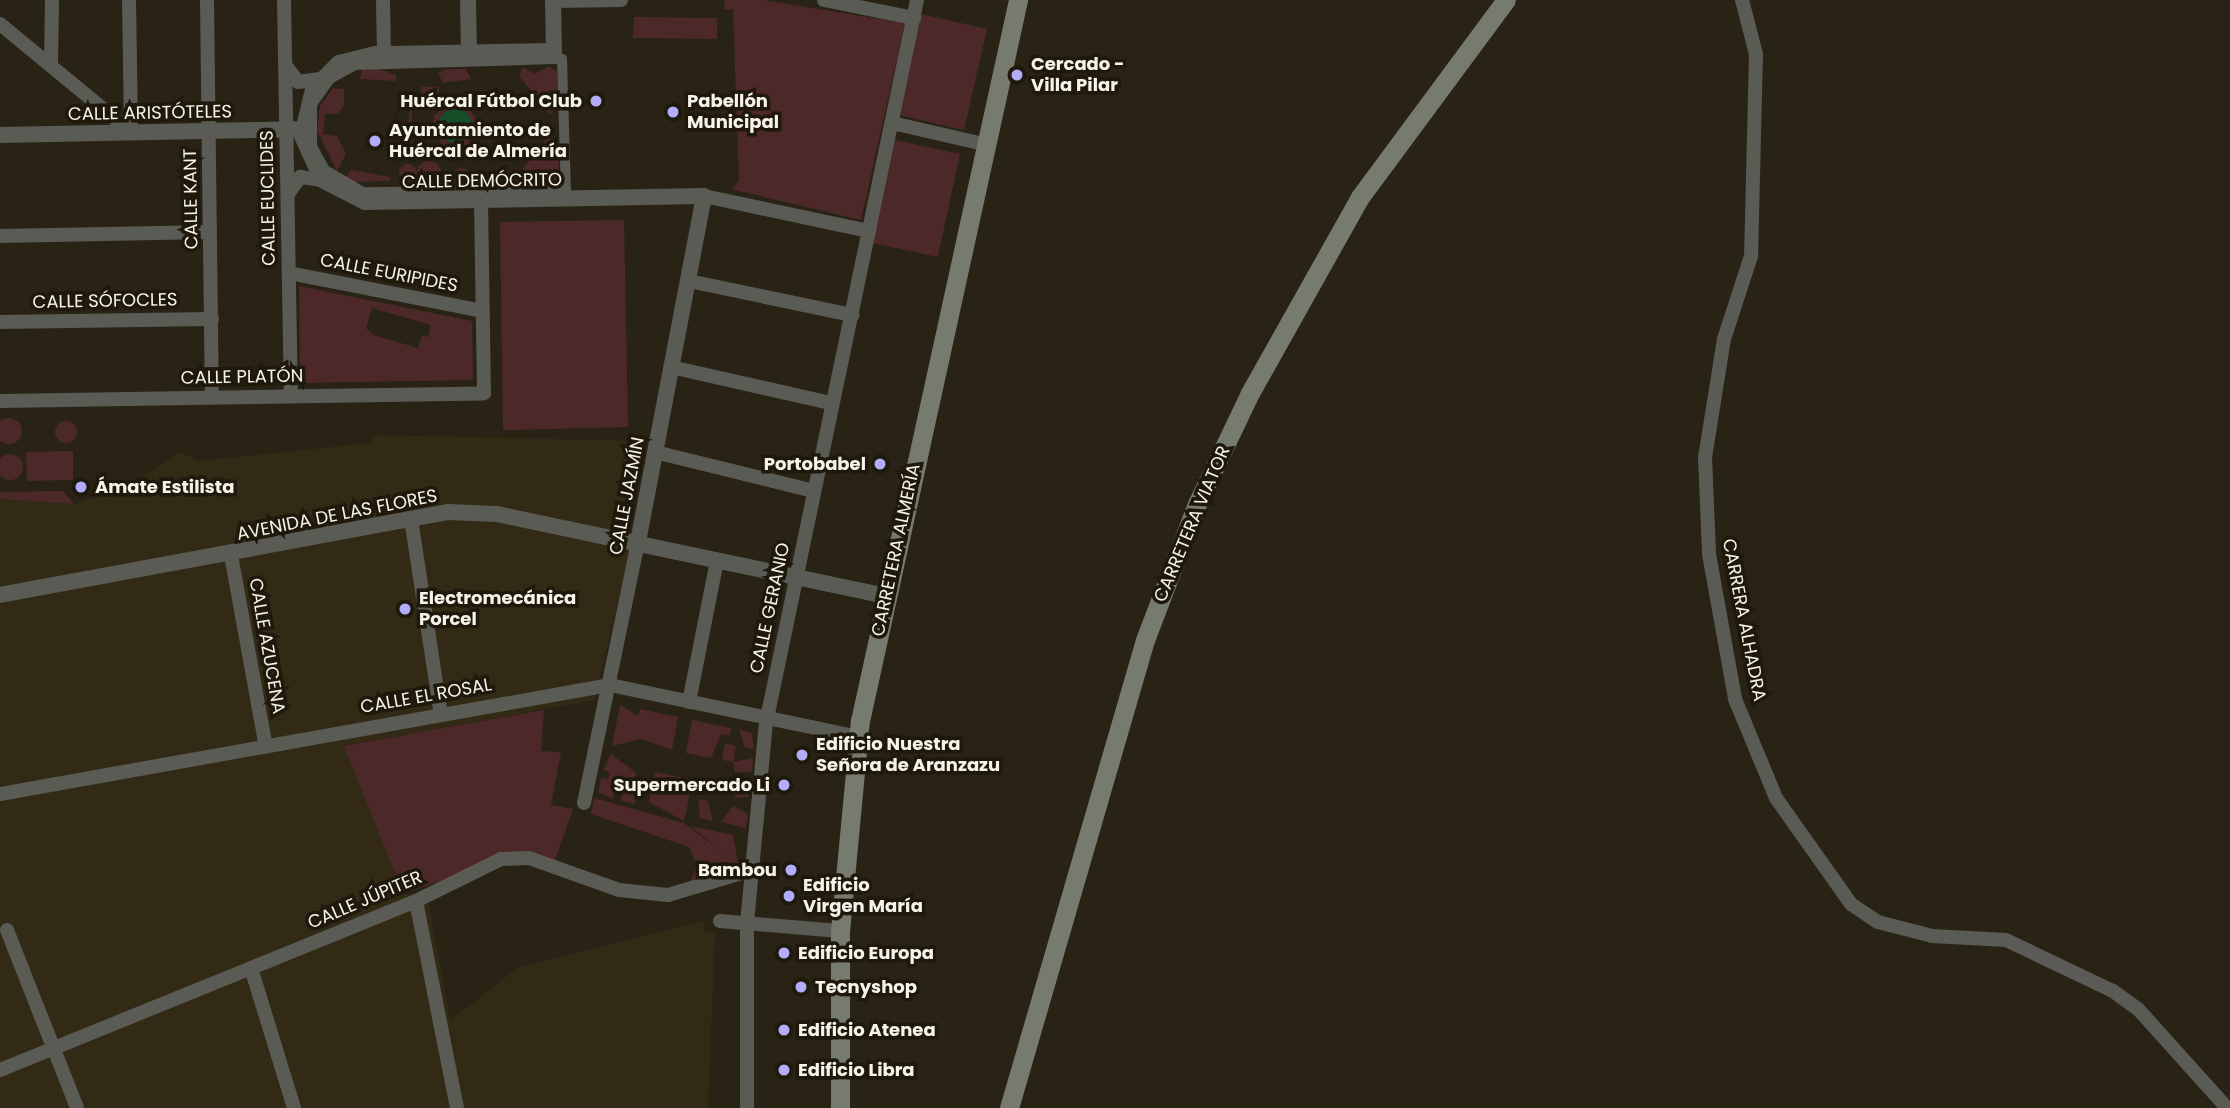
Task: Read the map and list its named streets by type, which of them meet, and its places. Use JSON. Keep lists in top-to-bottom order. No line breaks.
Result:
{"streets":{"main road":["CARRETERA VIATOR","CARRETERA ALMERÍA"],"street":["CALLE ARISTÓTELES","CALLE DEMÓCRITO","CALLE EUCLIDES","CALLE KANT","CALLE EURIPIDES","CALLE SÓFOCLES","CALLE PLATÓN","CALLE JAZMÍN","AVENIDA DE LAS FLORES","CALLE GERANIO","CARRERA ALHADRA","CALLE AZUCENA","CALLE EL ROSAL","CALLE JÚPITER"]},"crossings":[["CALLE ARISTÓTELES","CALLE EUCLIDES"],["CALLE ARISTÓTELES","CALLE KANT"],["CALLE DEMÓCRITO","CALLE JAZMÍN"],["CALLE EUCLIDES","CALLE EURIPIDES"],["CALLE EUCLIDES","CALLE PLATÓN"],["CALLE KANT","CALLE SÓFOCLES"],["CALLE KANT","CALLE PLATÓN"],["CALLE EURIPIDES","CALLE PLATÓN"],["CALLE JAZMÍN","AVENIDA DE LAS FLORES"],["CALLE JAZMÍN","CALLE EL ROSAL"],["AVENIDA DE LAS FLORES","CARRETERA ALMERÍA"],["AVENIDA DE LAS FLORES","CALLE GERANIO"],["AVENIDA DE LAS FLORES","CALLE AZUCENA"],["CARRETERA ALMERÍA","CALLE EL ROSAL"],["CALLE GERANIO","CALLE EL ROSAL"],["CALLE GERANIO","CALLE JÚPITER"],["CALLE AZUCENA","CALLE EL ROSAL"]],"places":["Cercado - Villa Pilar","Huércal Fútbol Club","Pabellón Municipal","Ayuntamiento de Huércal de Almería","Portobabel","Ámate Estilista","Electromecánica Porcel","Edificio Nuestra Señora de Aranzazu","Supermercado Li","Bambou","Edificio Virgen María","Edificio Europa","Tecnyshop","Edificio Atenea","Edificio Libra"]}
